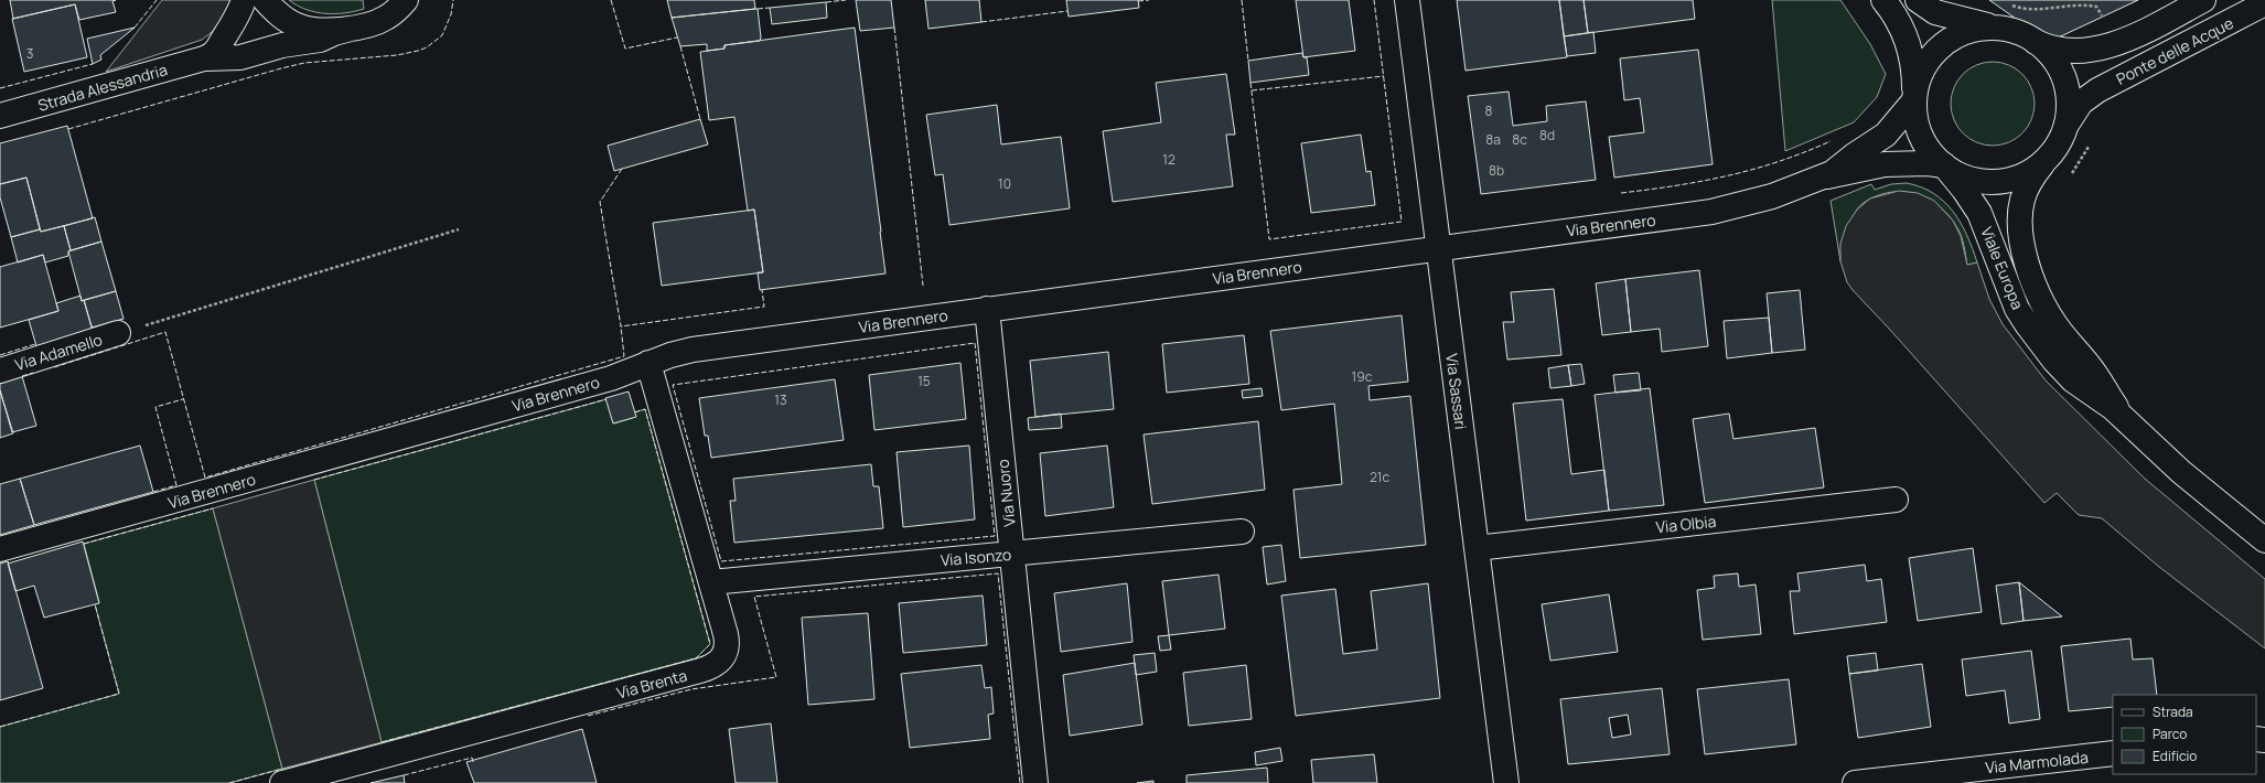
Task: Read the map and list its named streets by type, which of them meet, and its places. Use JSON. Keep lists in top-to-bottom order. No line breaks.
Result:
{"streets":{"street":["Ponte delle Acque","Strada Alessandria","Via Brennero","Viale Europa","Via Adamello","Via Sassari","Via Nuoro","Via Olbia","Via Isonzo","Via Brenta","Via Marmolada"]},"crossings":[["Ponte delle Acque","Via Brennero"],["Ponte delle Acque","Viale Europa"],["Via Brennero","Viale Europa"],["Via Brennero","Via Sassari"],["Via Brennero","Via Nuoro"],["Via Brennero","Via Brenta"],["Via Sassari","Via Olbia"],["Via Nuoro","Via Isonzo"],["Via Isonzo","Via Brenta"]],"house_numbers":["3","8","8d","8a","8c","12","8b","10","19c","15","13","21c"],"legend":["Strada","Parco","Edificio"]}
